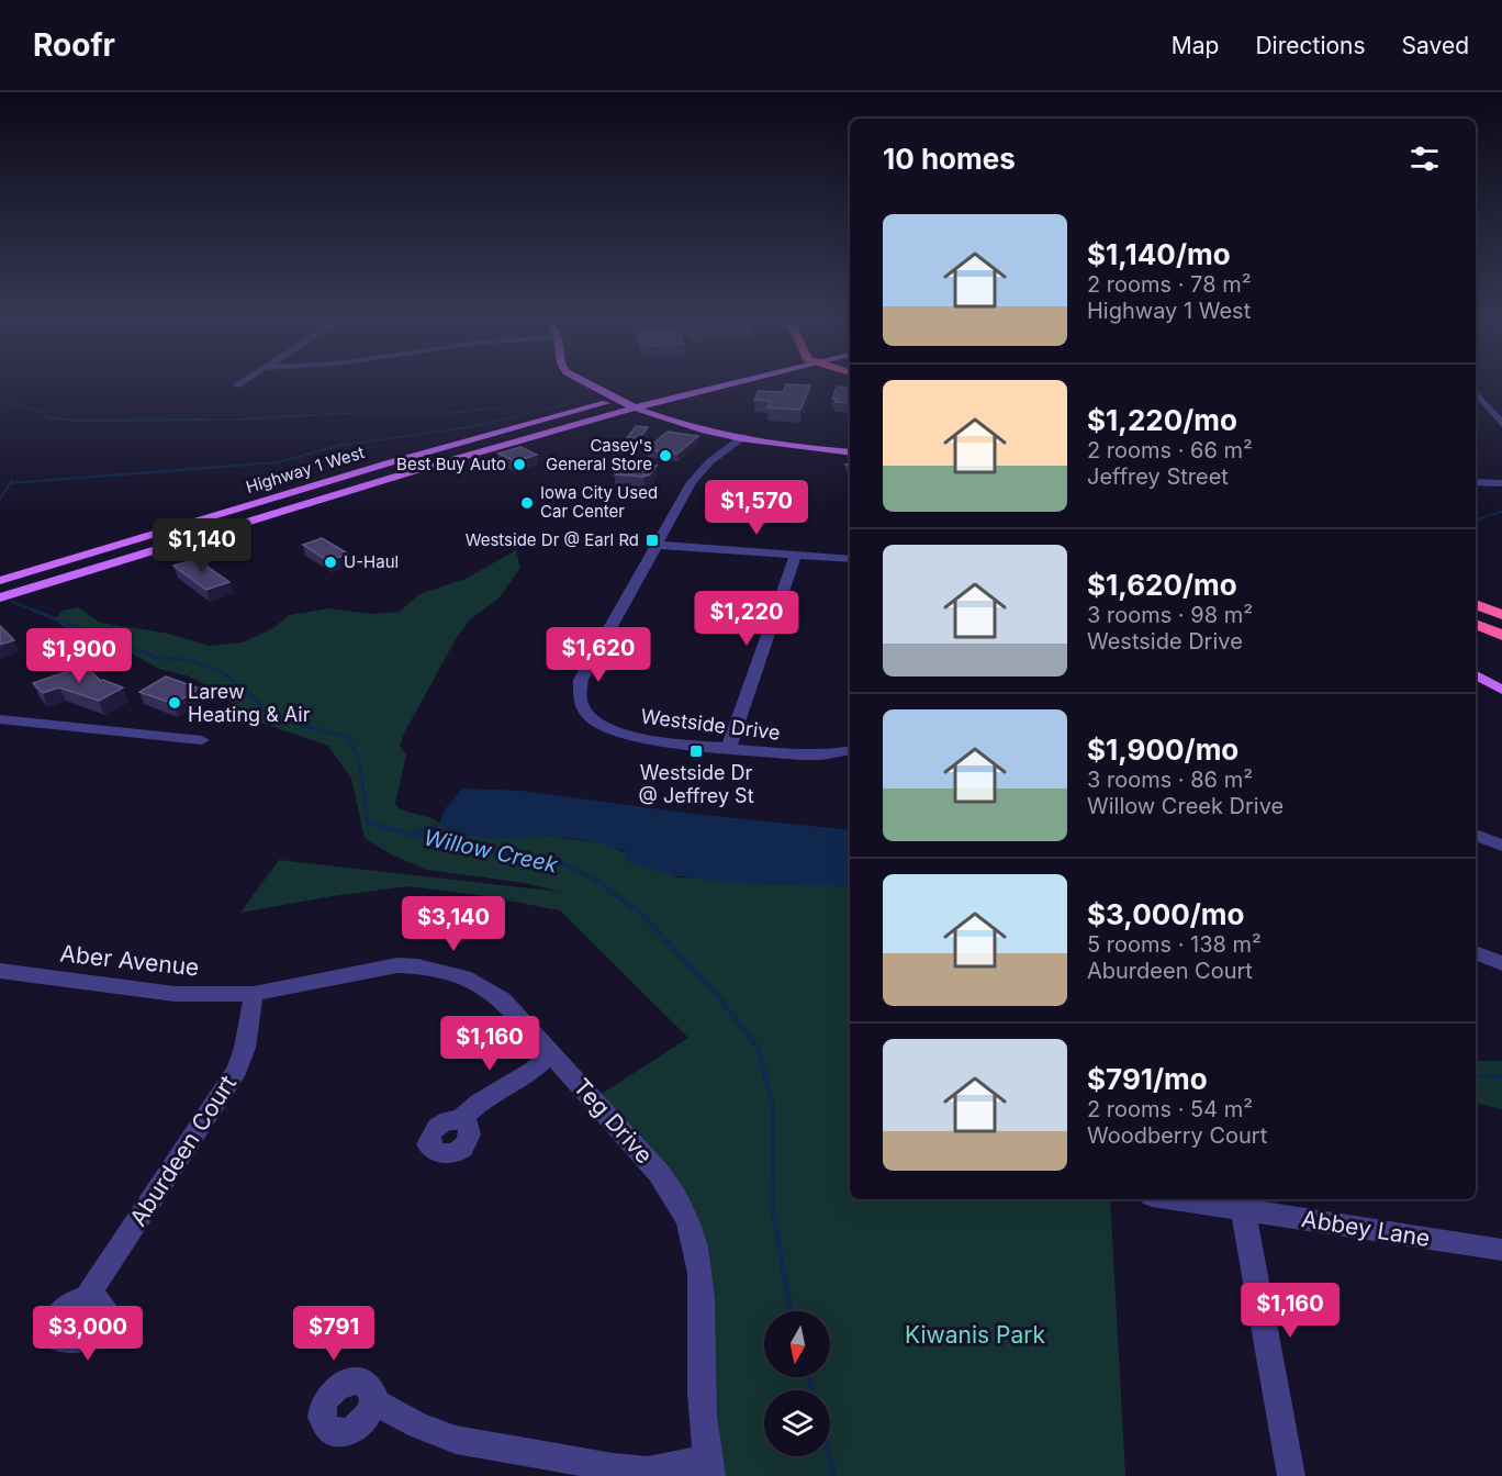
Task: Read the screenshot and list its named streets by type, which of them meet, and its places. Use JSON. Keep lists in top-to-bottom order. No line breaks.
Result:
{"streets":{"main road":["Highway 1 West"],"street":["Westside Drive","Aber Avenue","Teg Drive","Aburdeen Court","Abbey Lane"]},"crossings":[["Aber Avenue","Teg Drive"],["Aber Avenue","Aburdeen Court"],["Teg Drive","Aburdeen Court"]],"water":["Willow Creek"],"parks":["Kiwanis Park"],"places":{"other":["Casey's General Store","Best Buy Auto","Iowa City Used Car Center","U-Haul","Larew Heating & Air"],"transit":["Westside Dr @ Earl Rd","Westside Dr @ Jeffrey St"]},"north":"bottom","page":{"header":"Roofr","nav":["Map","Directions","Saved"],"heading":"10 homes","list":[{"name":"$1,140/mo","note":"2 rooms · 78 m² · Highway 1 West"},{"name":"$1,220/mo","note":"2 rooms · 66 m² · Jeffrey Street"},{"name":"$1,620/mo","note":"3 rooms · 98 m² · Westside Drive"},{"name":"$1,900/mo","note":"3 rooms · 86 m² · Willow Creek Drive"},{"name":"$3,000/mo","note":"5 rooms · 138 m² · Aburdeen Court"},{"name":"$791/mo","note":"2 rooms · 54 m² · Woodberry Court"}],"price":["$1,570","$1,140","$1,220","$1,620","$1,900","$3,140","$1,160","$1,160","$3,000","$791"]}}
